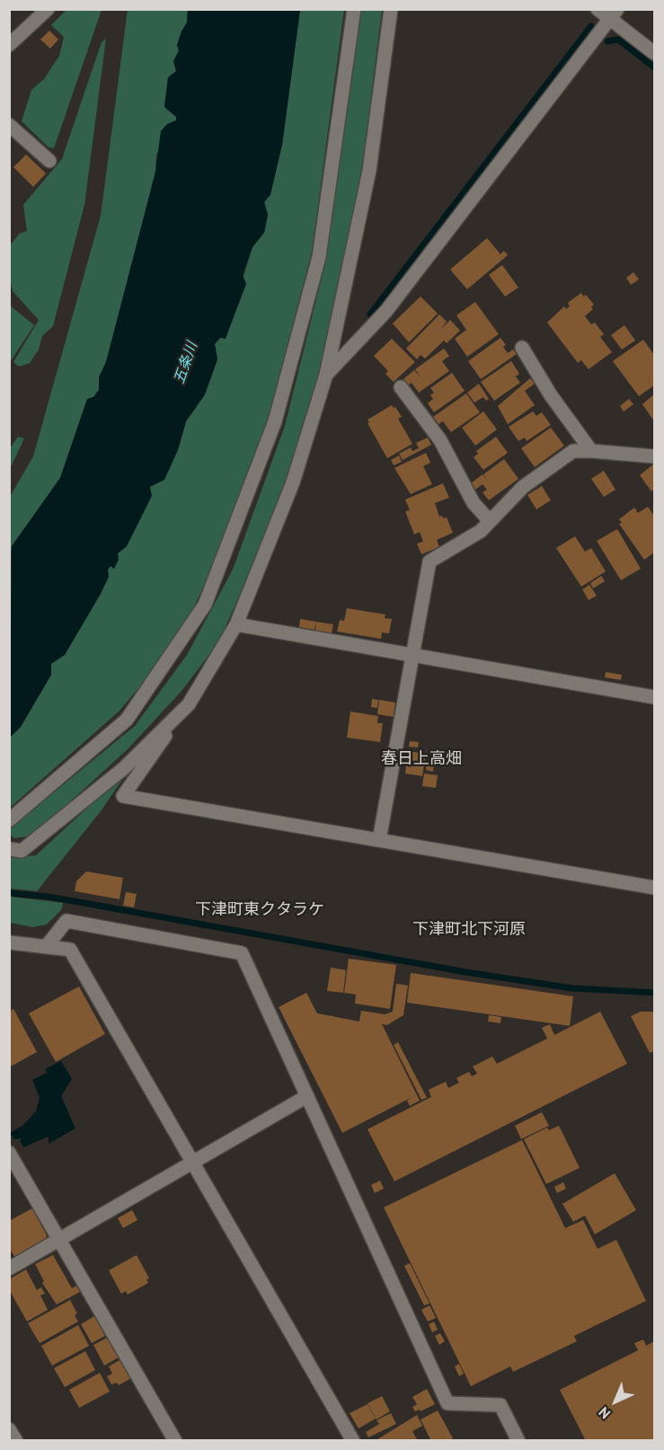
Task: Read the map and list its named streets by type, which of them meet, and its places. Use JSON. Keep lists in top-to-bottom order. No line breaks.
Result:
{"districts":["春日上高畑","下津町東クタラケ","下津町北下河原"],"water":["五条川"],"north":"bottom left"}
